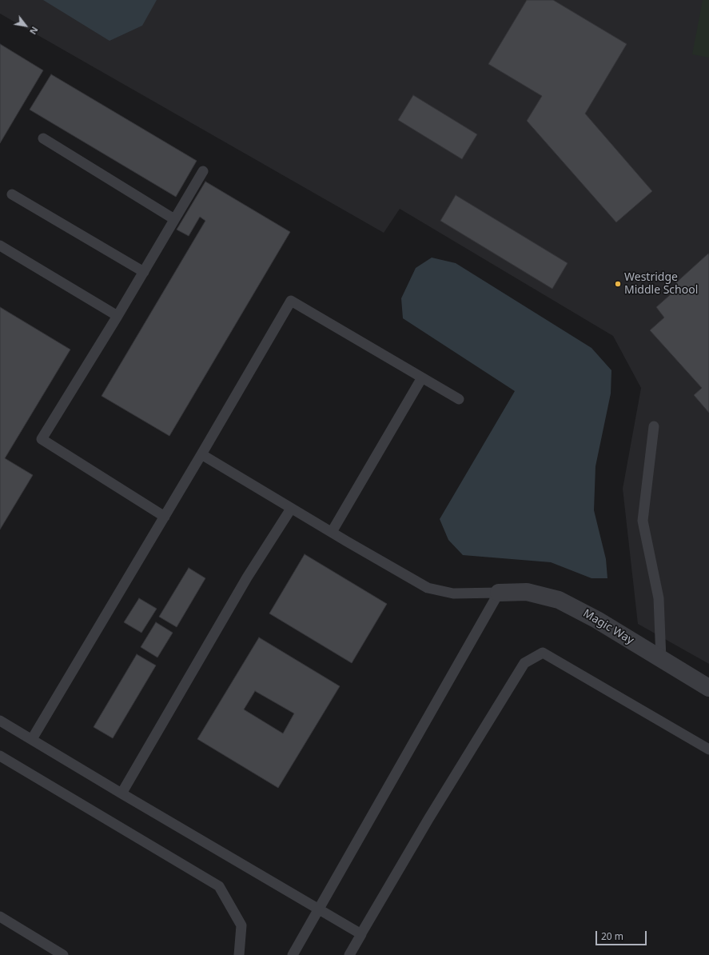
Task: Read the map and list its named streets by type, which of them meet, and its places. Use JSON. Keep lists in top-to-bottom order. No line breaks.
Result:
{"streets":{"street":["Magic Way"]},"places":["Westridge Middle School"],"scale_bar":"20 m","north":"bottom right"}
